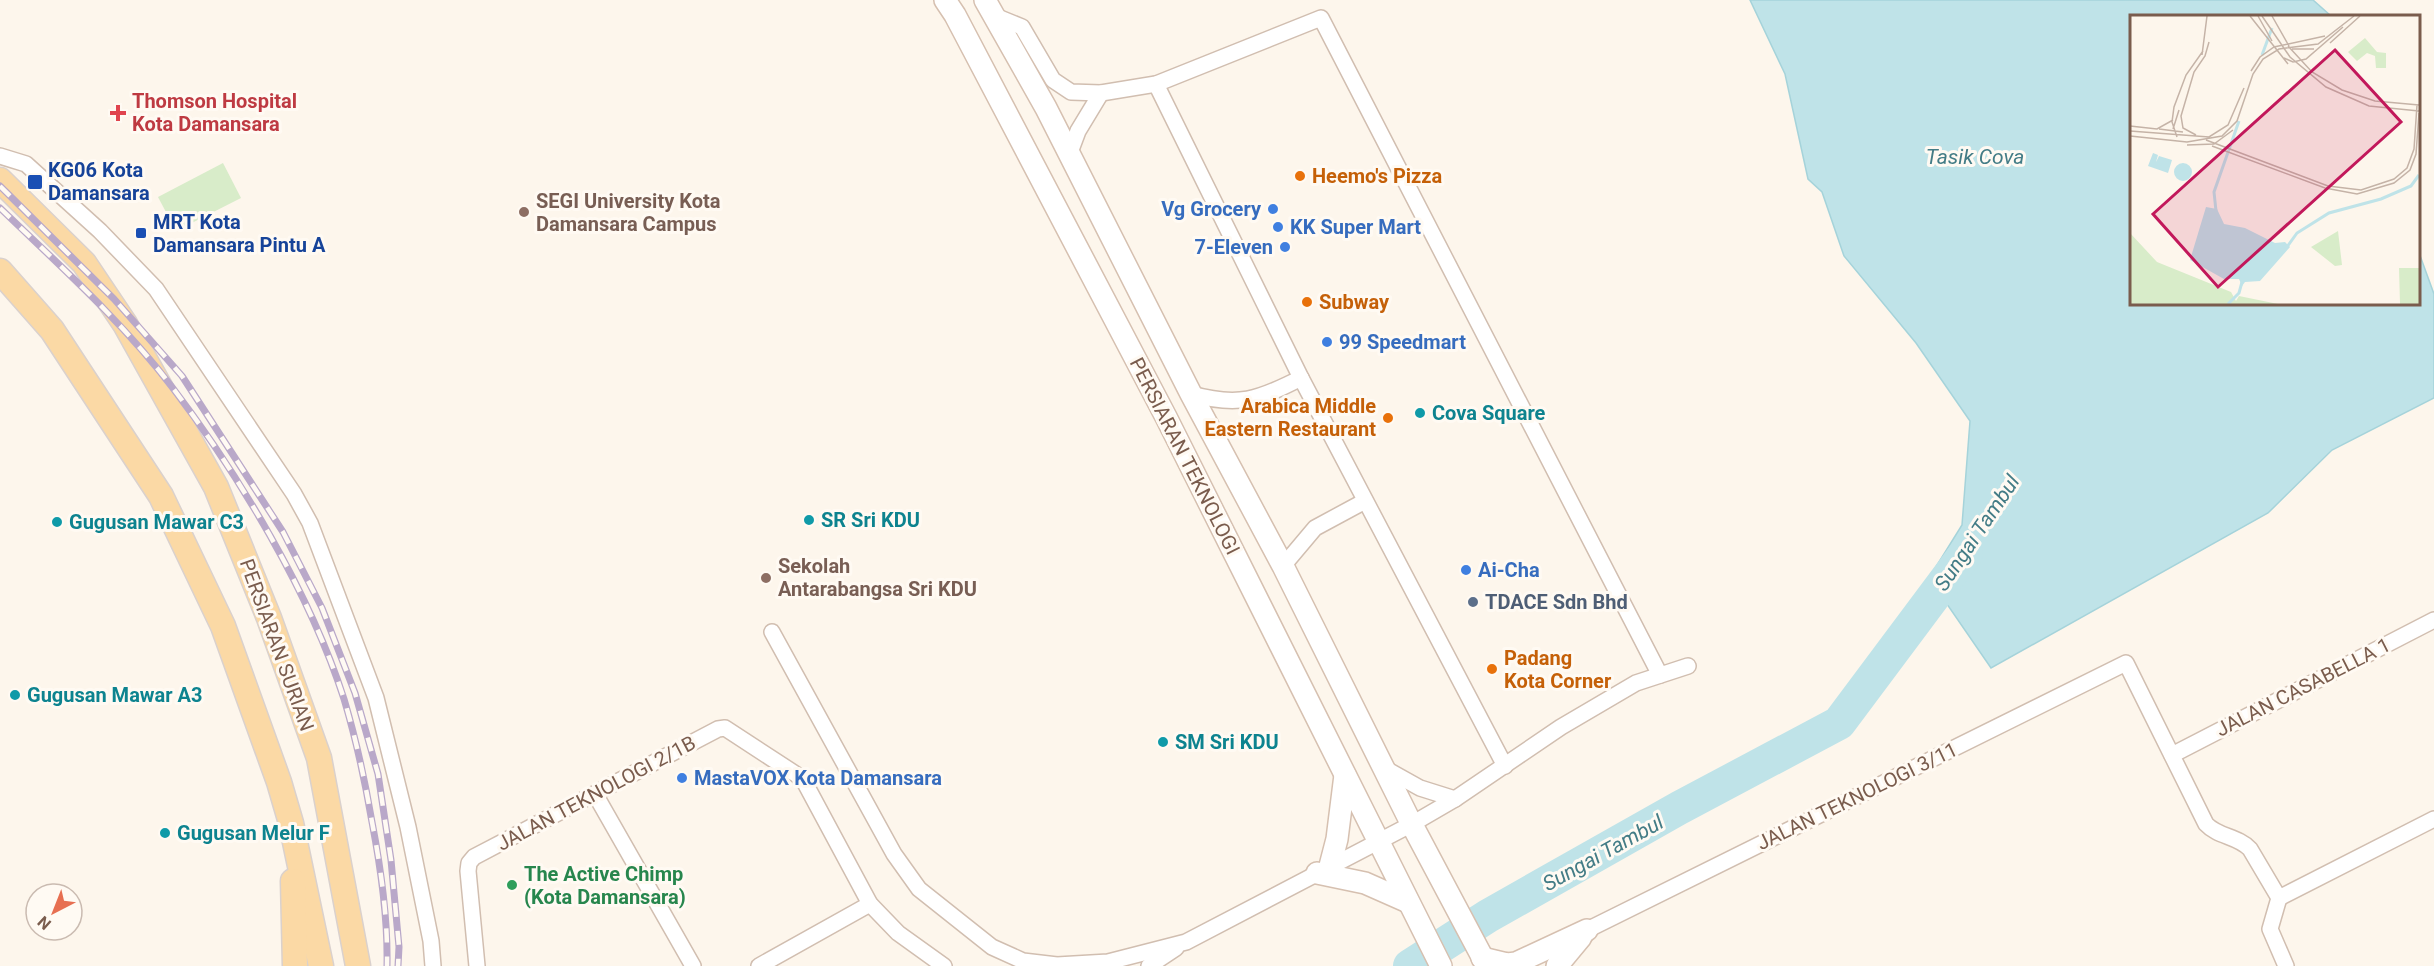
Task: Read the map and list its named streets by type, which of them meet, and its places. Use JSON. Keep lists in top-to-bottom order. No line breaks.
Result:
{"streets":{"main road":["PERSIARAN SURIAN"],"street":["PERSIARAN TEKNOLOGI","JALAN CASABELLA 1","JALAN TEKNOLOGI 2/1B","JALAN TEKNOLOGI 3/11"]},"crossings":[["JALAN CASABELLA 1","JALAN TEKNOLOGI 3/11"]],"water":["Tasik Cova","Sungai Tambul"],"places":{"health":["Thomson Hospital Kota Damansara"],"other":["Heemo's Pizza","Vg Grocery","SEGI University Kota Damansara Campus","KK Super Mart","7-Eleven","Subway","99 Speedmart","Cova Square","Arabica Middle Eastern Restaurant","SR Sri KDU","Gugusan Mawar C3","Ai-Cha","Sekolah Antarabangsa Sri KDU","TDACE Sdn Bhd","Padang Kota Corner","Gugusan Mawar A3","SM Sri KDU","MastaVOX Kota Damansara","Gugusan Melur F","The Active Chimp (Kota Damansara)"],"transit":["KG06 Kota Damansara","MRT Kota Damansara Pintu A"]},"north":"bottom left"}
